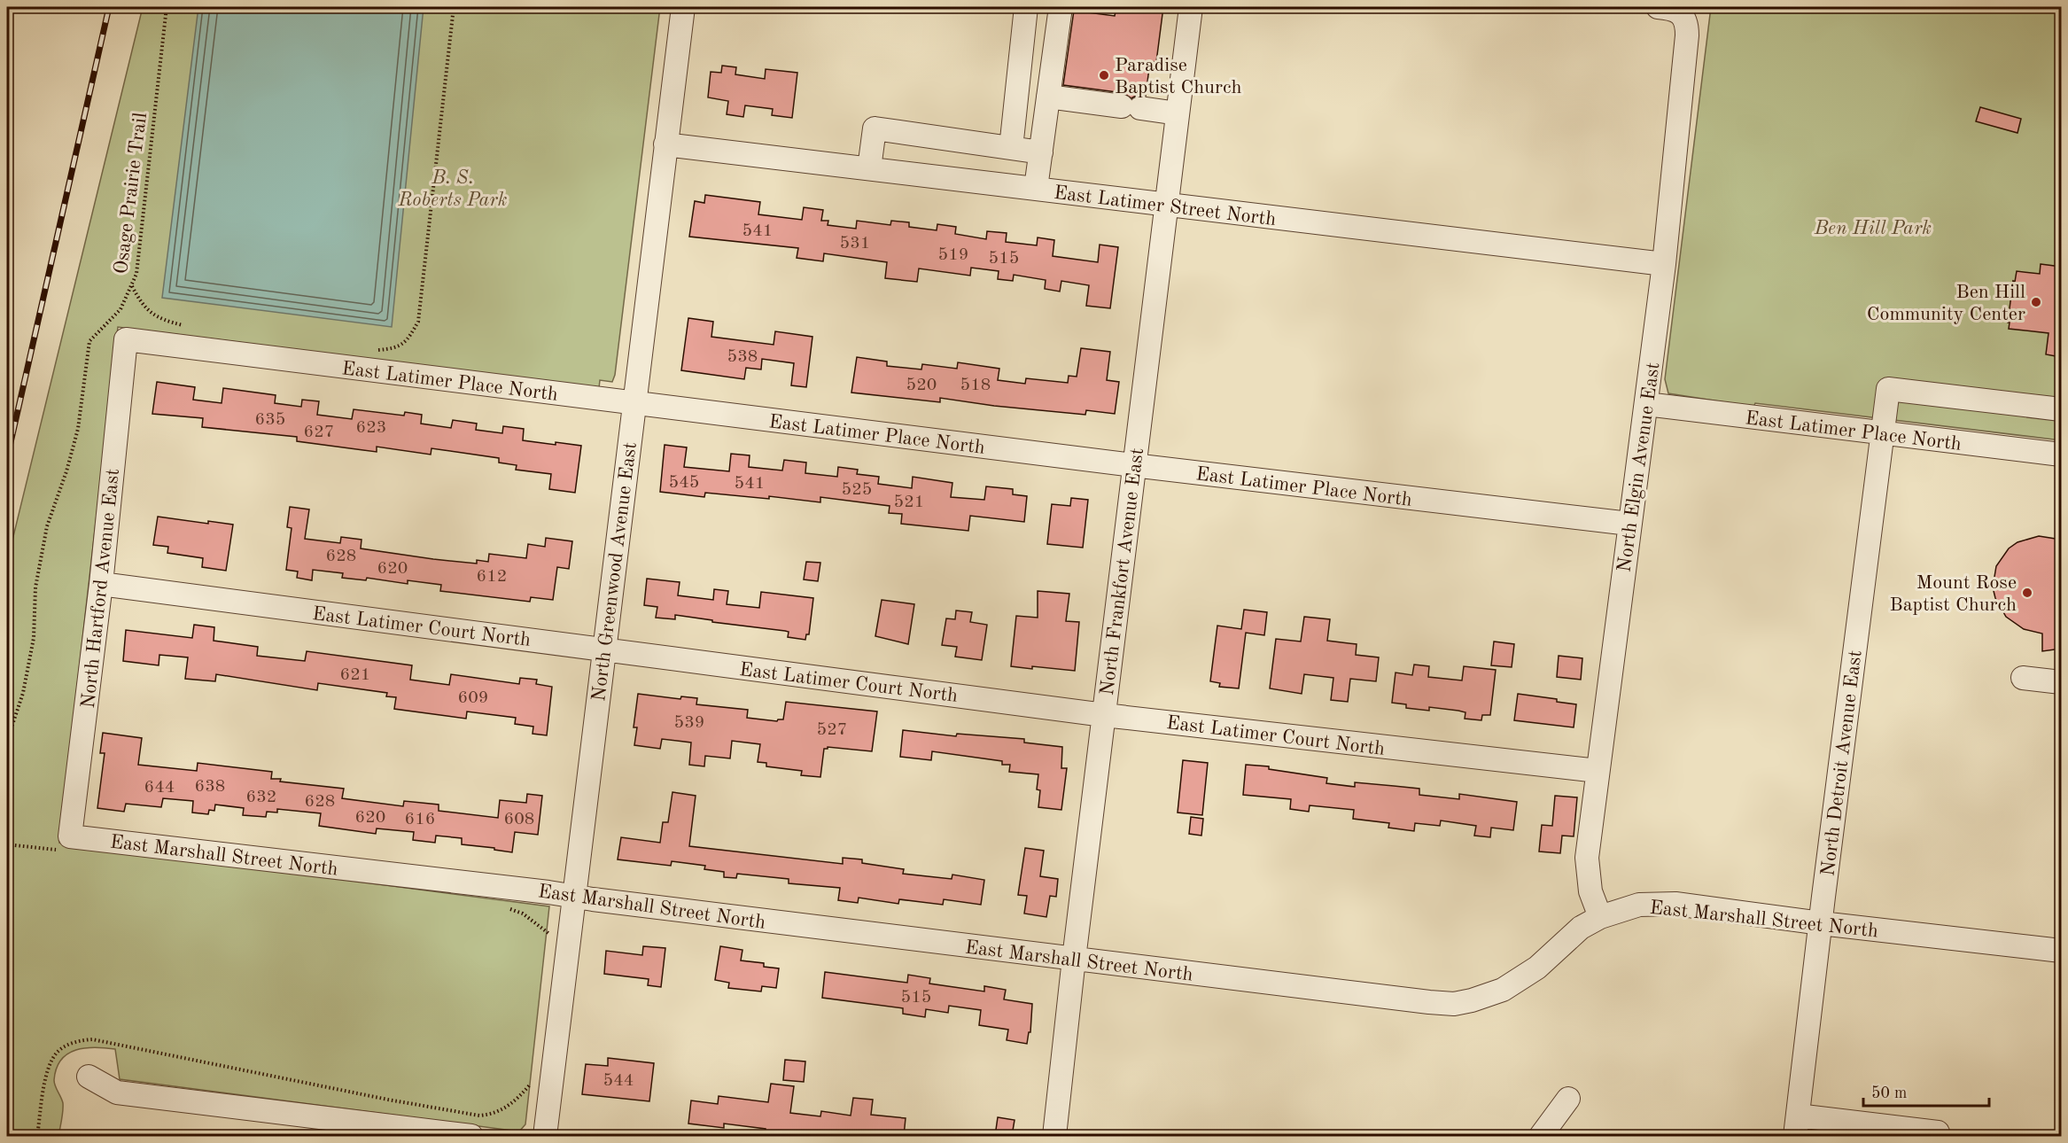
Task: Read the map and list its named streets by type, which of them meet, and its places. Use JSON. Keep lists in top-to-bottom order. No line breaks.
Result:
{"streets":{"street":["East Latimer Street North","East Latimer Place North","North Elgin Avenue East","North Greenwood Avenue East","North Frankfort Avenue East","North Hartford Avenue East","East Latimer Court North","North Detroit Avenue East","East Marshall Street North"],"path":["Osage Prairie Trail"]},"crossings":[["East Latimer Street North","North Elgin Avenue East"],["East Latimer Street North","North Greenwood Avenue East"],["East Latimer Street North","North Frankfort Avenue East"],["East Latimer Place North","North Elgin Avenue East"],["East Latimer Place North","North Greenwood Avenue East"],["East Latimer Place North","North Frankfort Avenue East"],["East Latimer Place North","North Hartford Avenue East"],["East Latimer Place North","North Detroit Avenue East"],["North Elgin Avenue East","East Latimer Court North"],["North Elgin Avenue East","East Marshall Street North"],["North Greenwood Avenue East","East Latimer Court North"],["North Greenwood Avenue East","East Marshall Street North"],["North Frankfort Avenue East","East Latimer Court North"],["North Frankfort Avenue East","East Marshall Street North"],["North Hartford Avenue East","East Latimer Court North"],["North Hartford Avenue East","East Marshall Street North"],["North Detroit Avenue East","East Marshall Street North"]],"parks":["B. S. Roberts Park","Ben Hill Park"],"places":["Paradise Baptist Church","Ben Hill Community Center","Mount Rose Baptist Church"],"house_numbers":["541","531","519","515","538","520","518","635","623","627","545","541","525","521","628","620","612","621","609","539","527","638","644","632","628","620","616","608","515","544"],"scale_bar":"50 m"}
